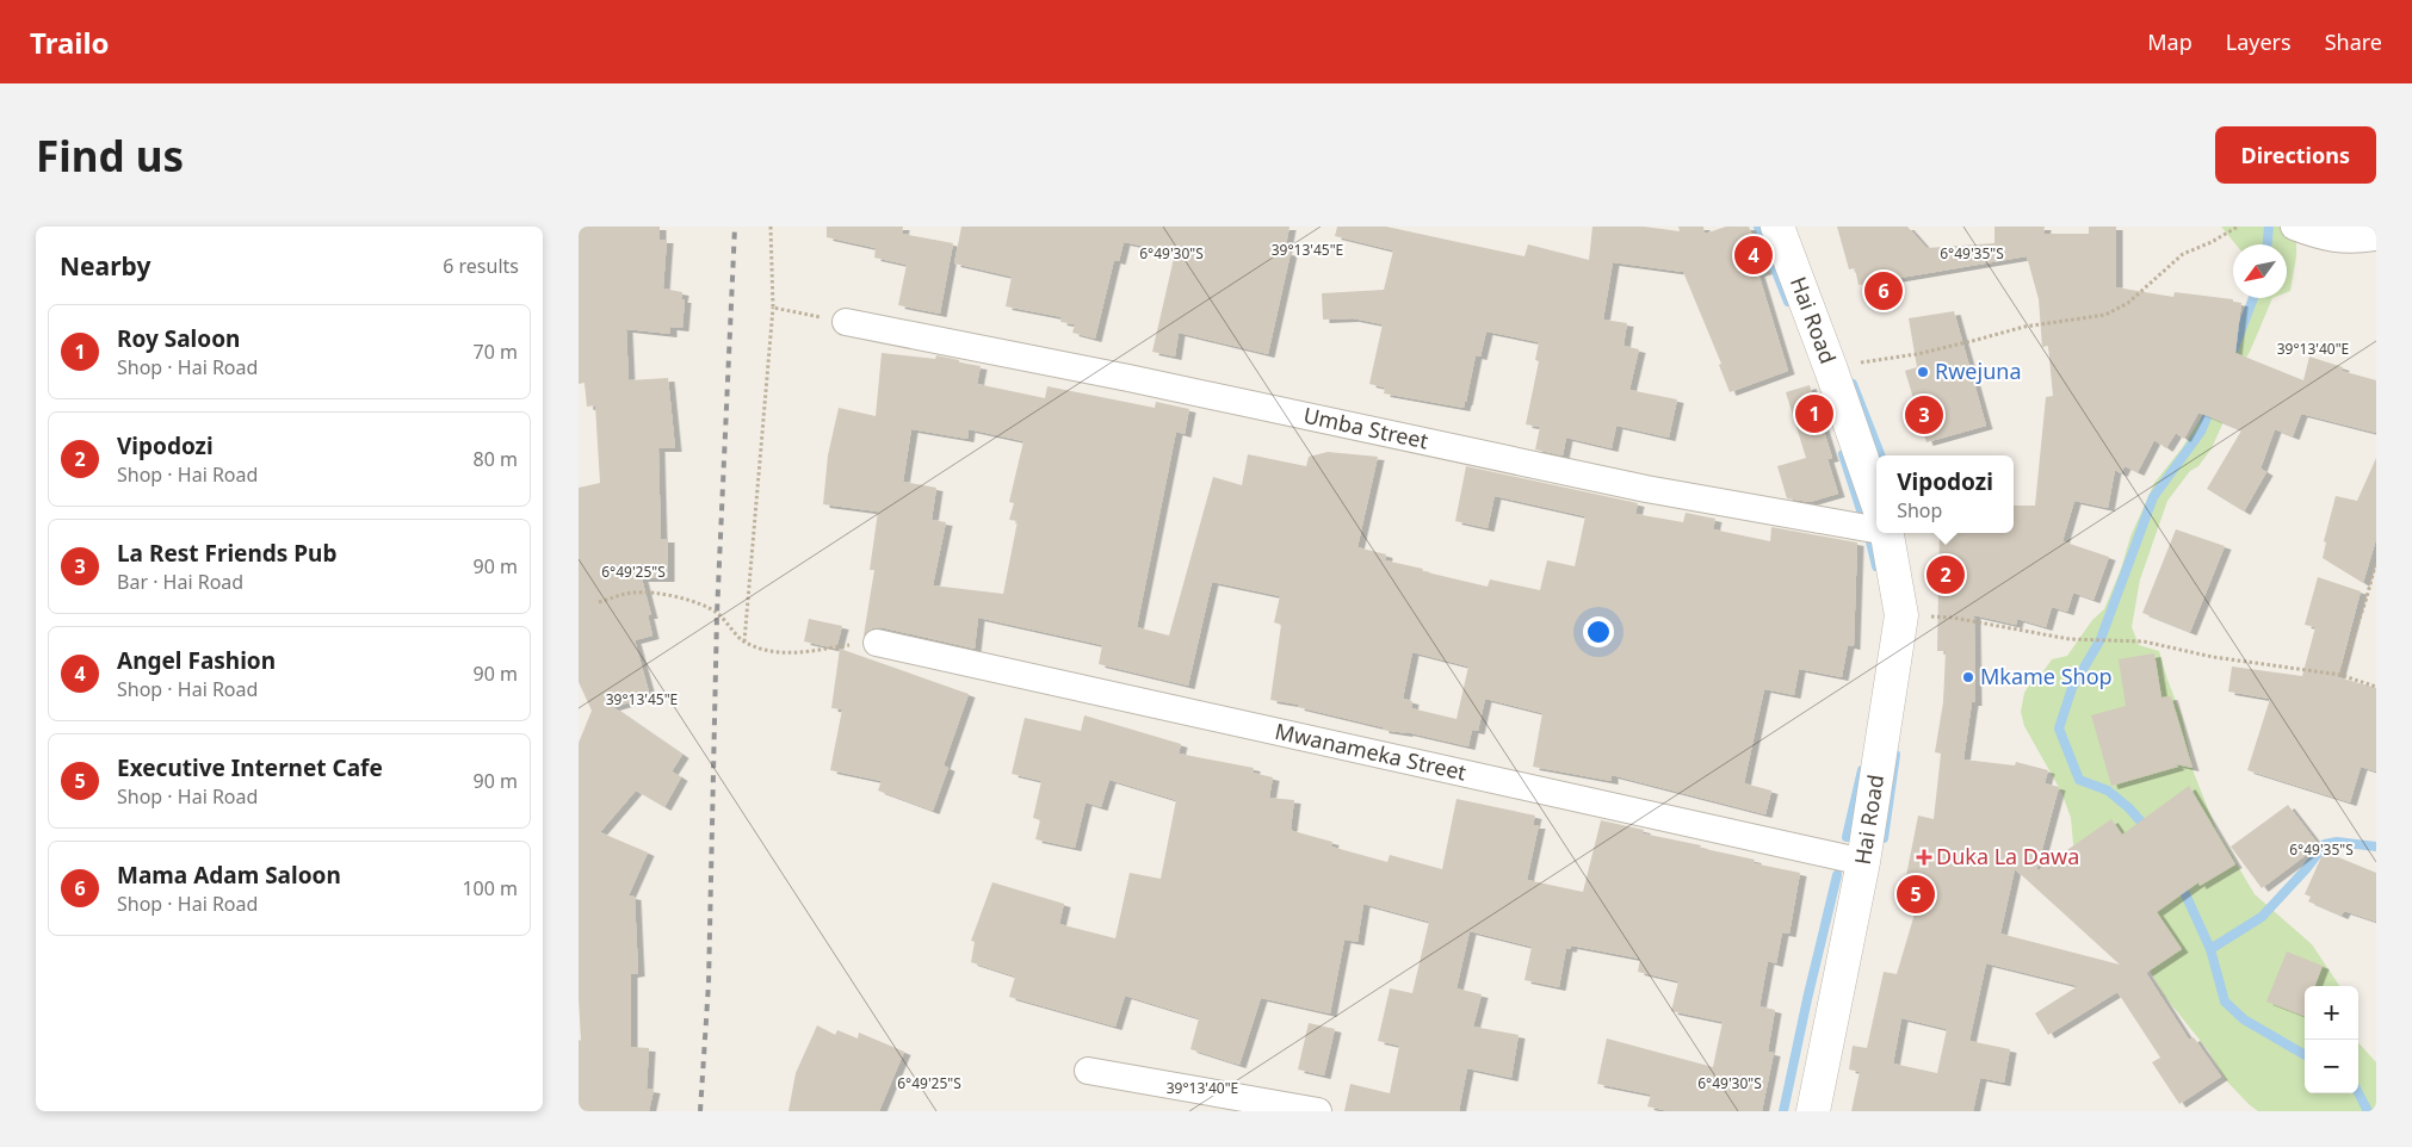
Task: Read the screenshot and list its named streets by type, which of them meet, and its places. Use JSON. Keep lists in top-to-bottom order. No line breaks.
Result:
{"streets":{"street":["Hai Road","Umba Street","Mwanameka Street"]},"crossings":[["Hai Road","Mwanameka Street"]],"places":{"other":["Rwejuna","Mkame Shop"],"health":["Duka La Dawa"]},"north":"bottom left","page":{"header":"Trailo","nav":["Map","Layers","Share"],"buttons":"Directions","title":"Find us","heading":["Nearby","6 results"],"pins":["4","6","1","3","2","5"],"list":[{"mark":"1","name":"Roy Saloon","note":"Shop · Hai Road","value":"70 m"},{"mark":"2","name":"Vipodozi","note":"Shop · Hai Road","value":"80 m"},{"mark":"3","name":"La Rest Friends Pub","note":"Bar · Hai Road","value":"90 m"},{"mark":"4","name":"Angel Fashion","note":"Shop · Hai Road","value":"90 m"},{"mark":"5","name":"Executive Internet Cafe","note":"Shop · Hai Road","value":"90 m"},{"mark":"6","name":"Mama Adam Saloon","note":"Shop · Hai Road","value":"100 m"}],"popup":["Vipodozi","Shop"],"map_buttons":["+","−"]},"coordinates":["39°13'45\"E","6°49'30\"S","6°49'35\"S","39°13'40\"E","6°49'25\"S"]}
